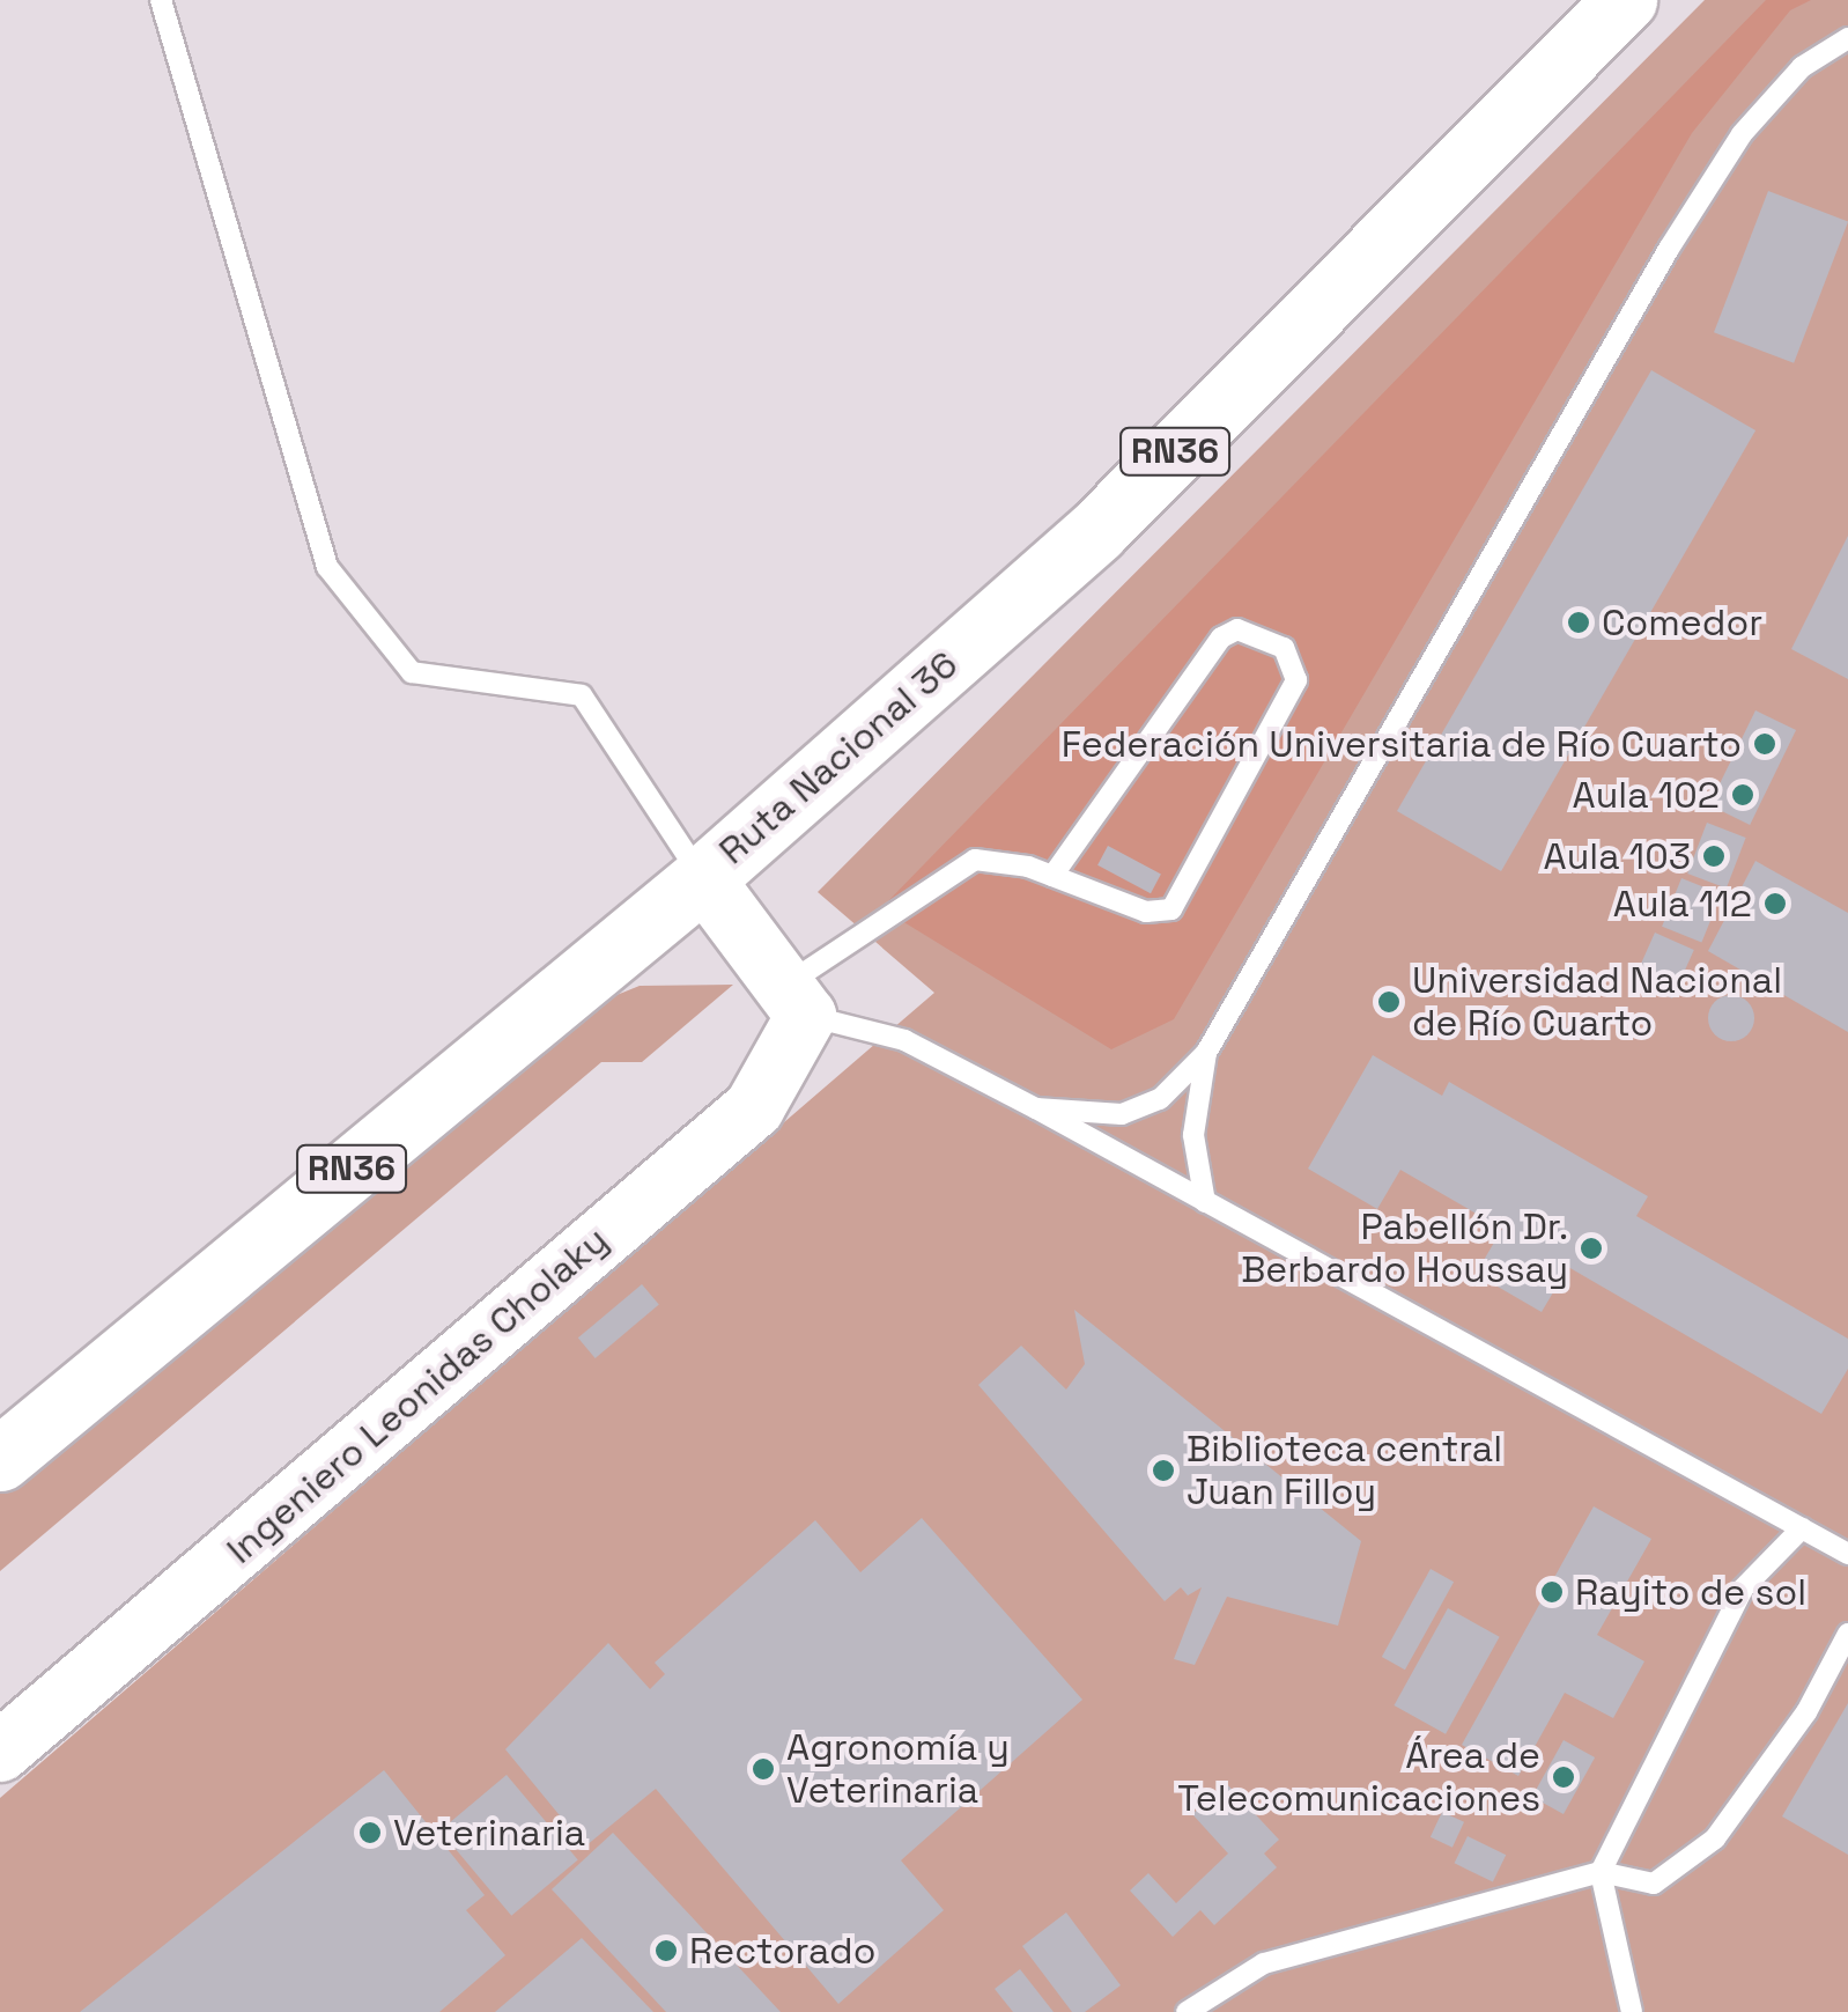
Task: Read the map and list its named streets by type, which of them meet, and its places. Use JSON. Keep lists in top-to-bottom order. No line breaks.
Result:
{"streets":{"highway":["RN36","Ruta Nacional 36"],"main road":["Ingeniero Leonidas Cholaky"]},"places":["Comedor","Federación Universitaria de Río Cuarto","Aula 102","Aula 103","Aula 112","Universidad Nacional de Río Cuarto","Pabellón Dr. Berbardo Houssay","Biblioteca central Juan Filloy","Rayito de sol","Agronomía y Veterinaria","Área de Telecomunicaciones","Veterinaria","Rectorado"]}
